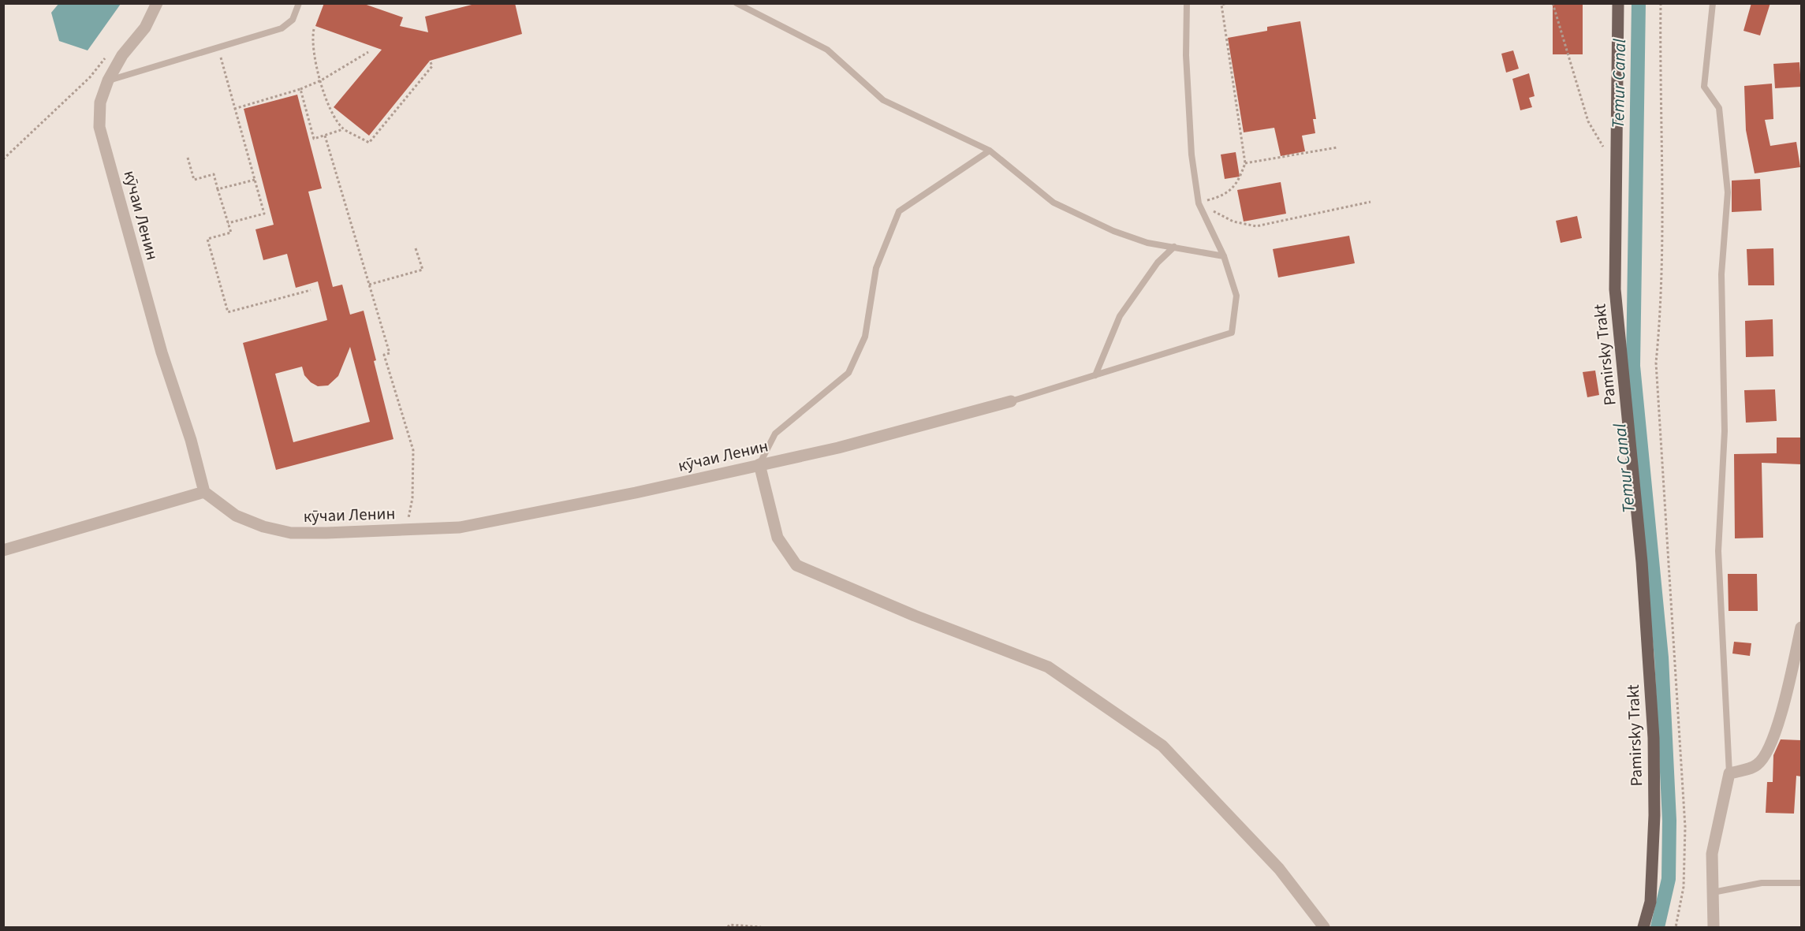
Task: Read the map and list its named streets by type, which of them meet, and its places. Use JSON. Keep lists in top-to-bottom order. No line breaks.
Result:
{"streets":{"main road":["Pamirsky Trakt"],"street":["кӯчаи Ленин"]},"water":["Temur Canal"]}
